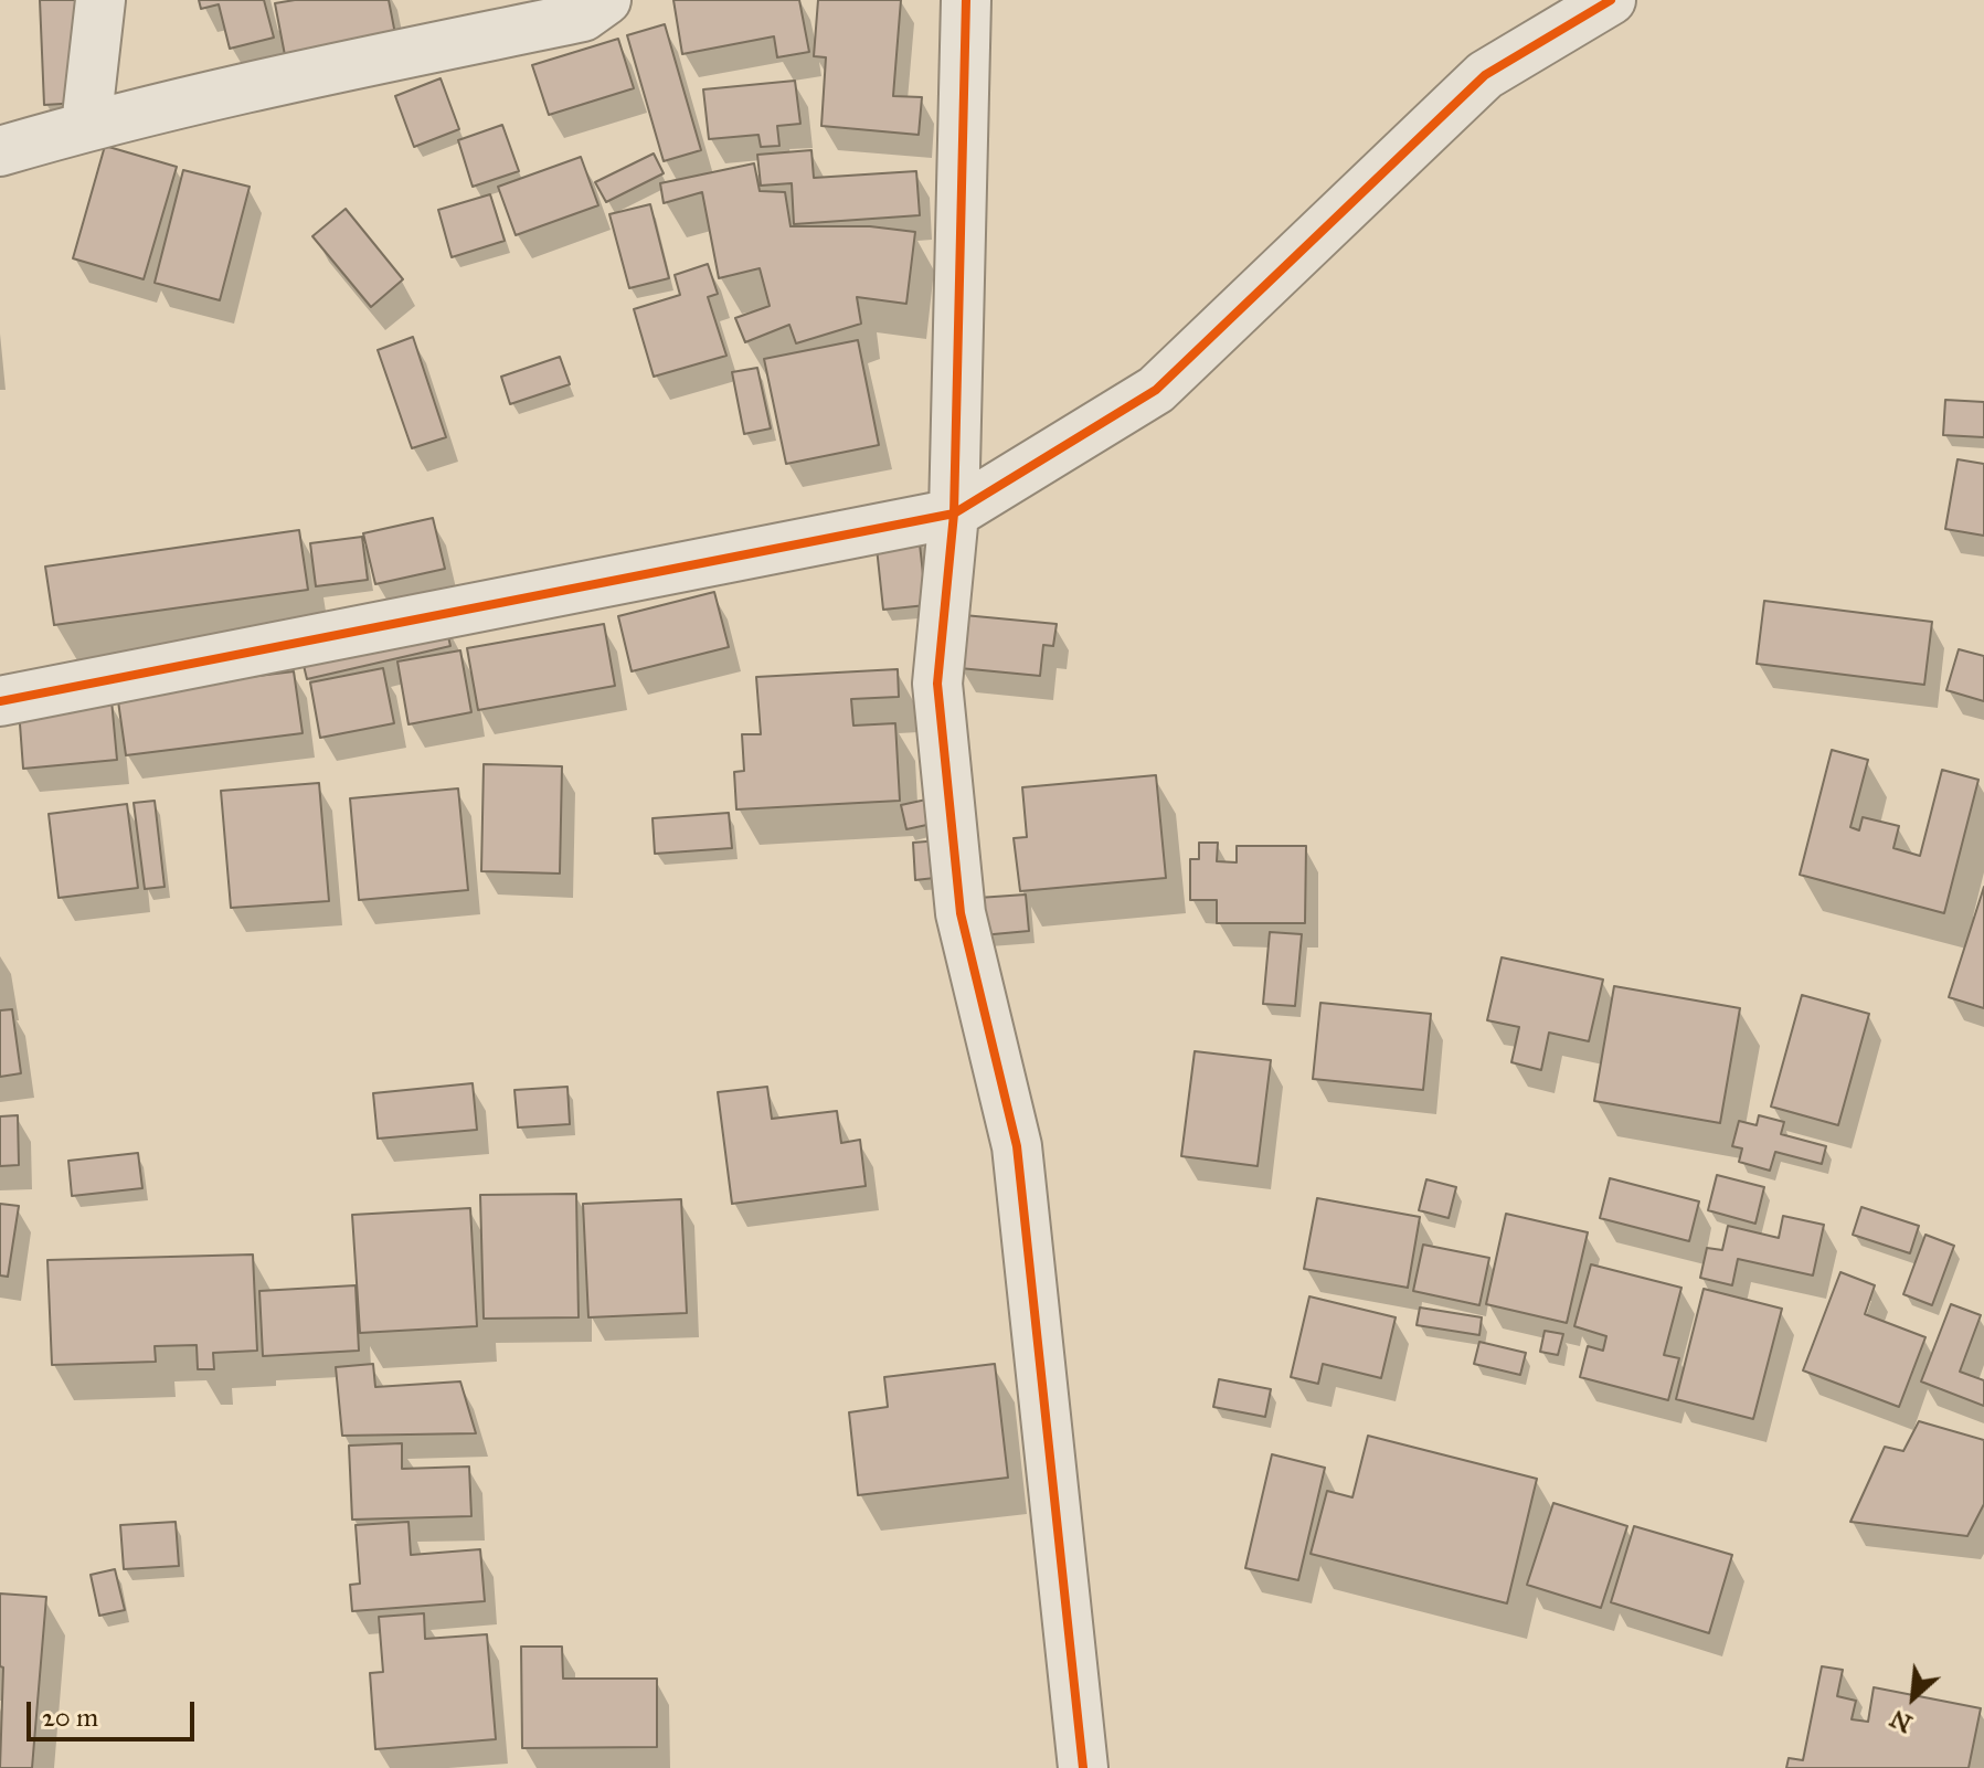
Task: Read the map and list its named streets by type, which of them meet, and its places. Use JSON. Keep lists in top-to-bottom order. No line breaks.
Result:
{"scale_bar":"20 m","north":"bottom left"}
